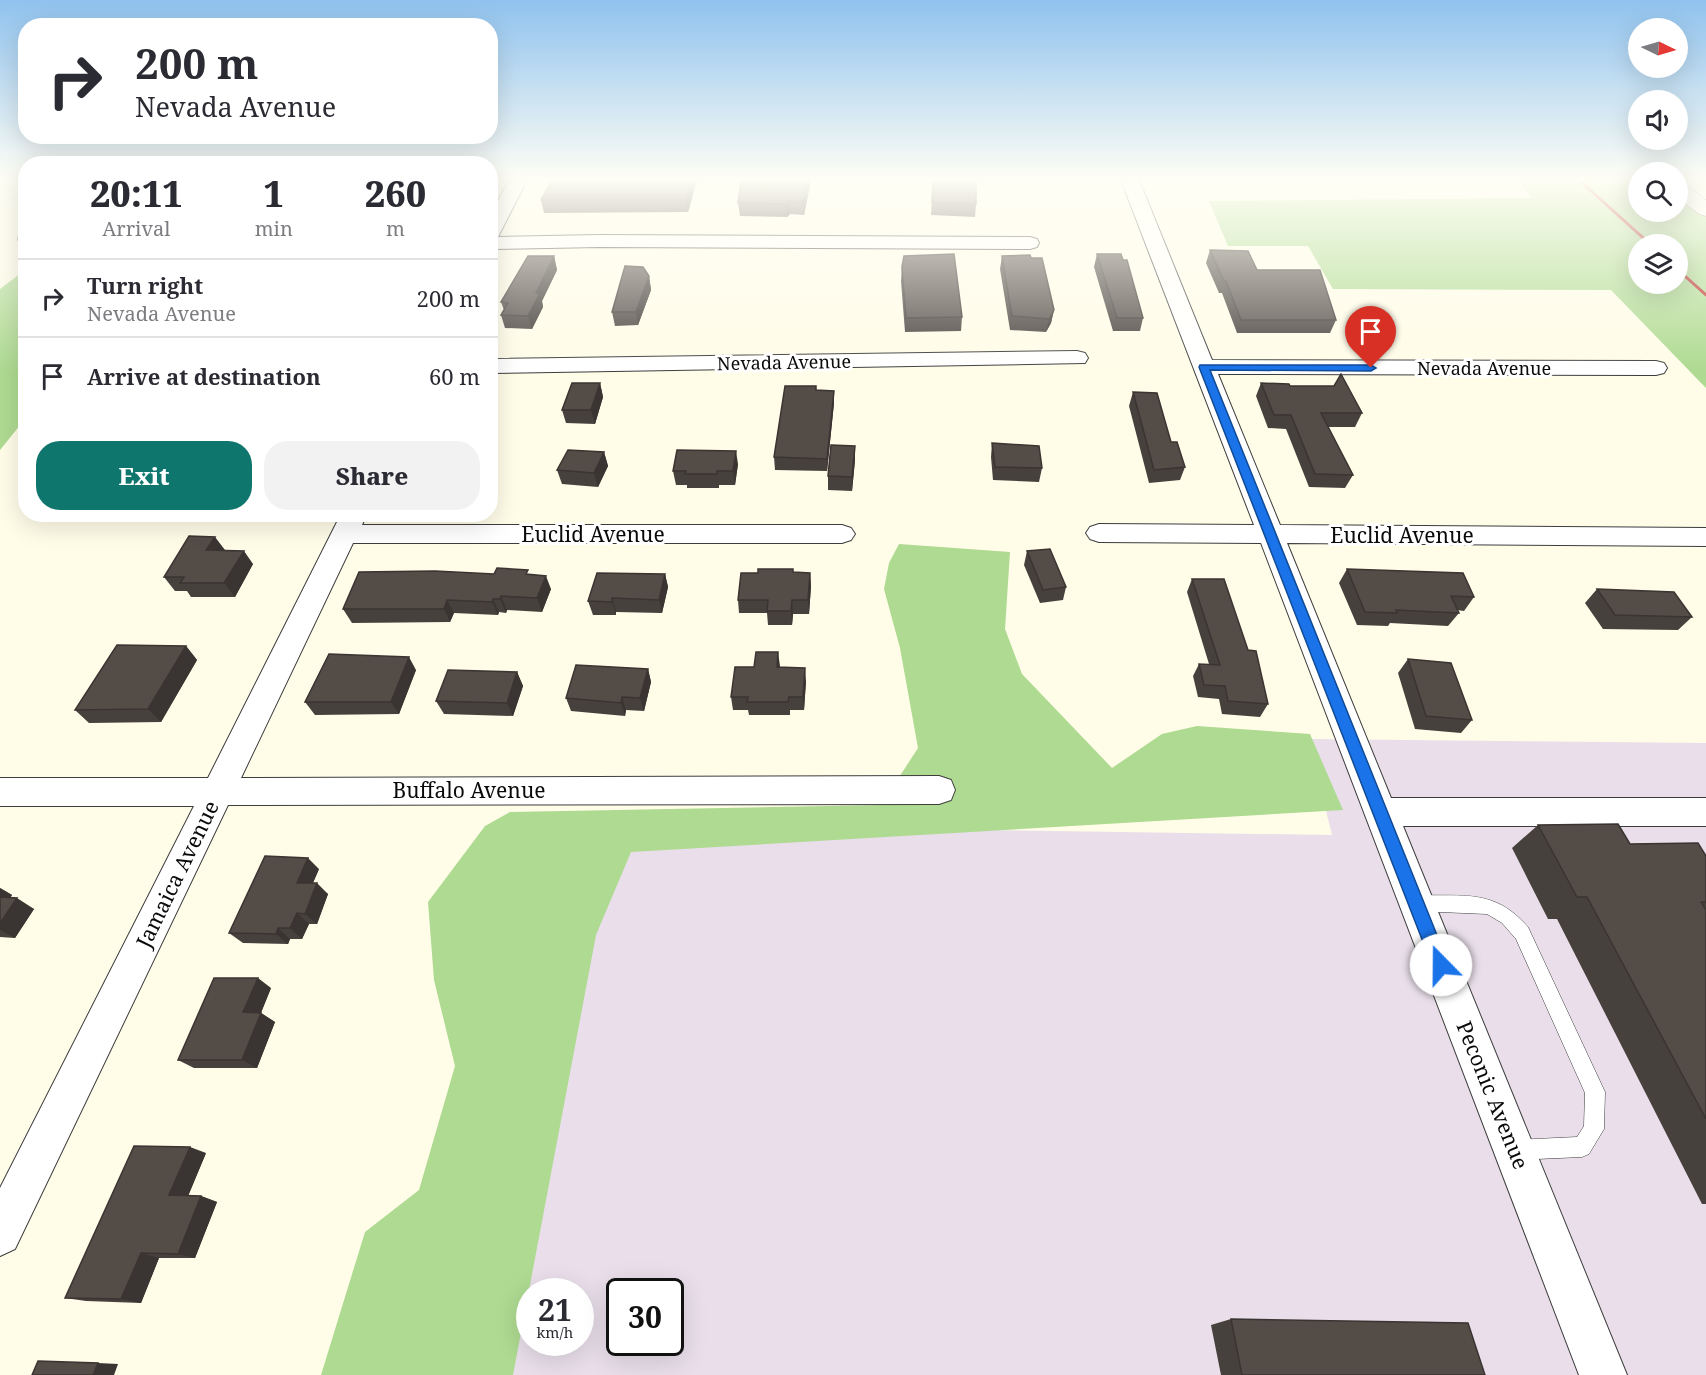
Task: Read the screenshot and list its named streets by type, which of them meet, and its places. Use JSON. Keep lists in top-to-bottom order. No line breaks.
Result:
{"streets":{"street":["Nevada Avenue","Euclid Avenue","Buffalo Avenue","Jamaica Avenue","Peconic Avenue"]},"crossings":[["Nevada Avenue","Peconic Avenue"],["Euclid Avenue","Jamaica Avenue"],["Euclid Avenue","Peconic Avenue"],["Buffalo Avenue","Jamaica Avenue"]],"north":"right","page":{"turn":["200 m","Nevada Avenue"],"eta":["20:11","Arrival","1","min","260","m"],"list":[{"name":"Turn right","note":"Nevada Avenue","value":"200 m"},{"name":"Arrive at destination","value":"60 m"}],"buttons":["Exit","Share"],"speed":"21 km/h","limit":"30"}}
